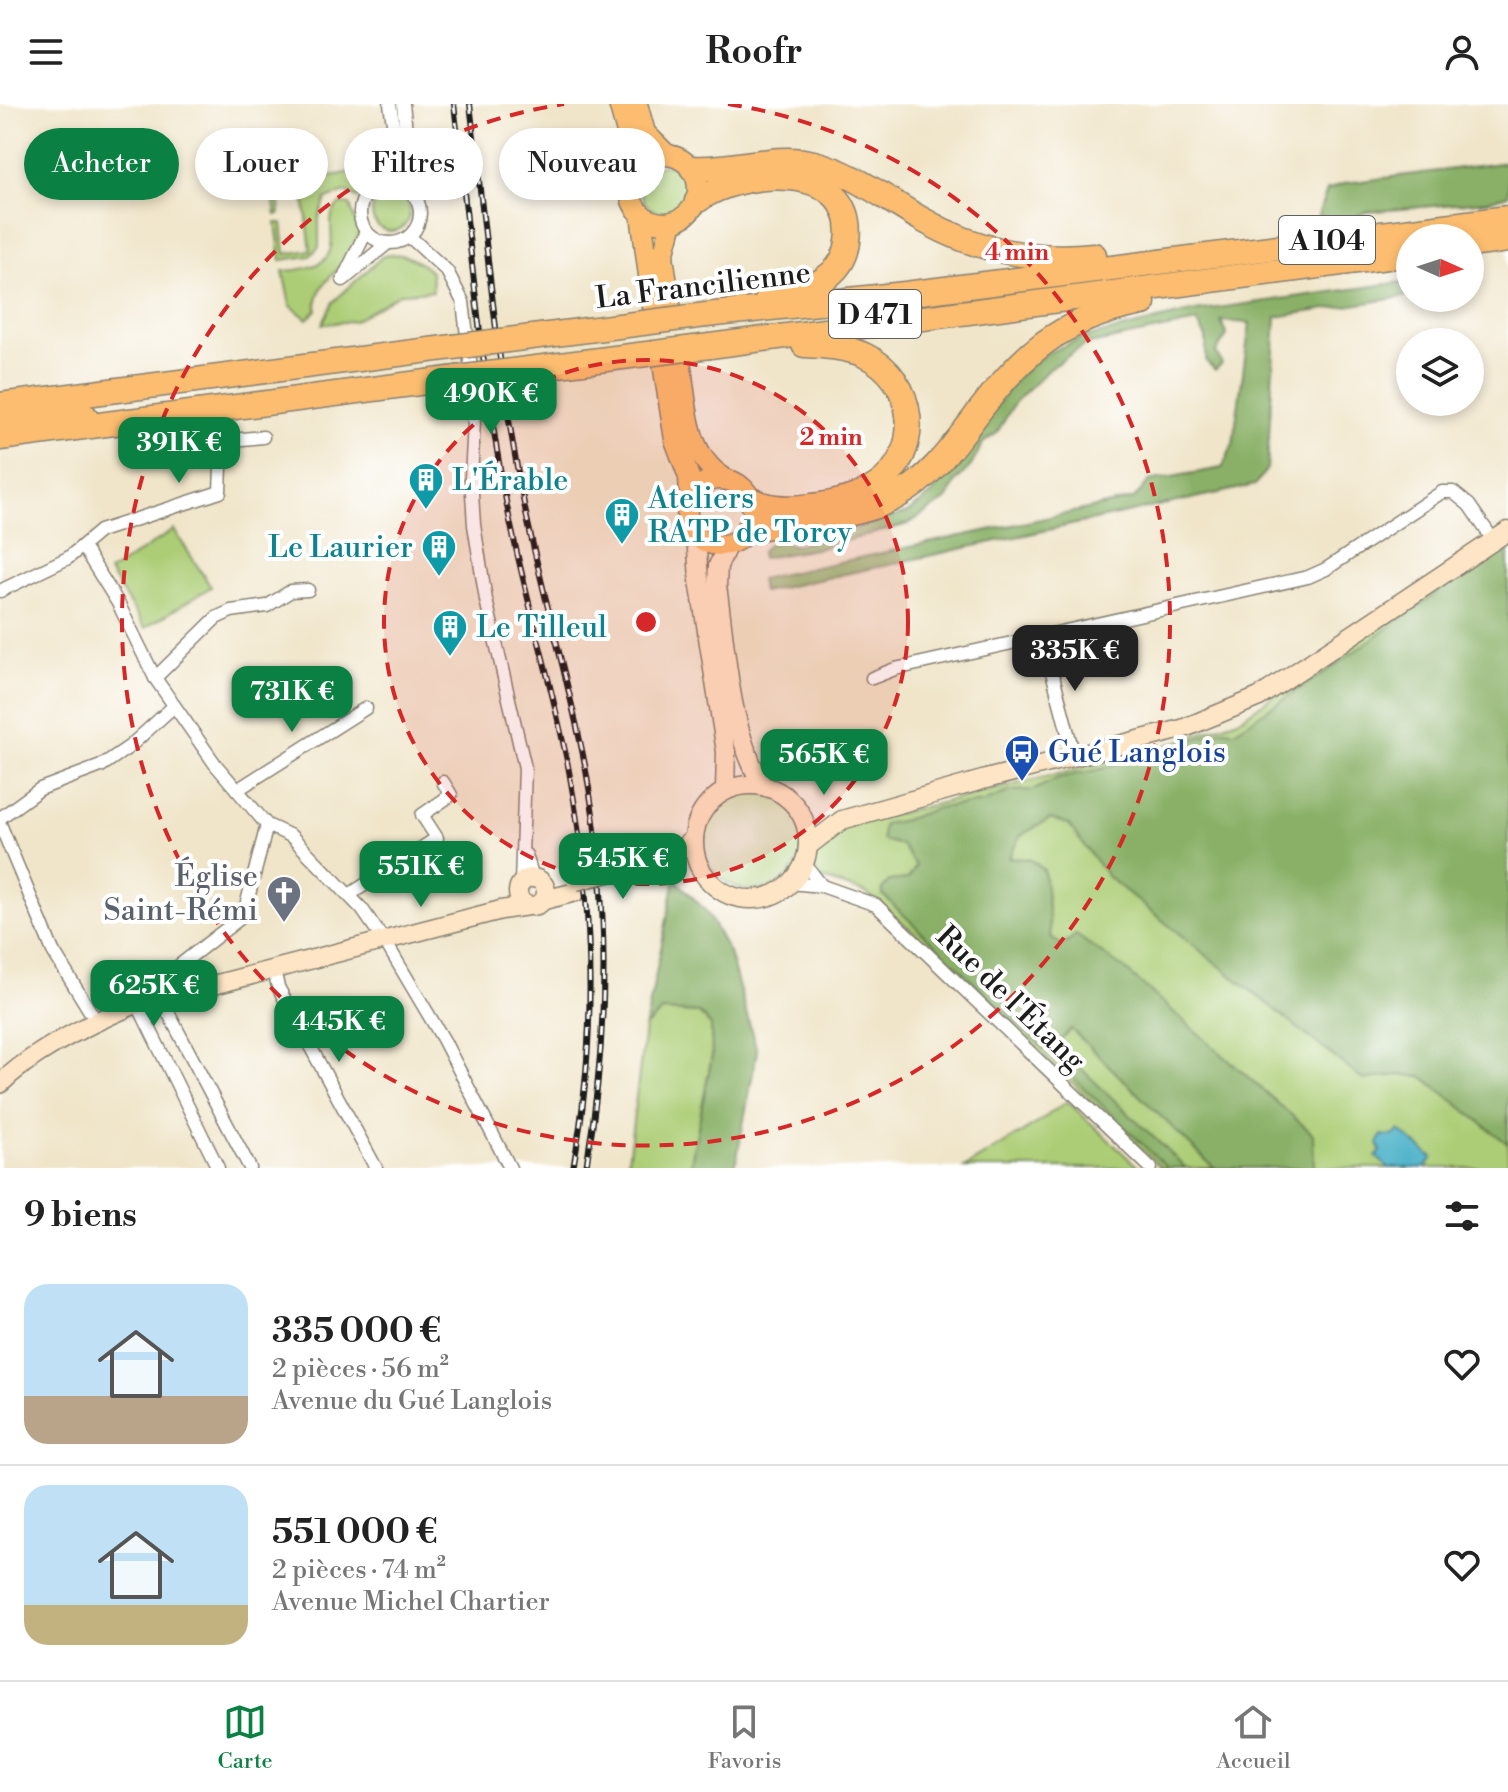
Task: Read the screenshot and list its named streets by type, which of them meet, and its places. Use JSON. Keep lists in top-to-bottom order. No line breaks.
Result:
{"streets":{"highway":["A 104","La Francilienne"],"main road":["D 471"],"street":["Rue de l'Étang"]},"crossings":[["La Francilienne","D 471"]],"places":{"building":["L'Érable","Ateliers RATP de Torcy","Le Laurier","Le Tilleul"],"bus stop":["Gué Langlois"],"church":["Église Saint-Rémi"]},"north":"right","page":{"header":"Roofr","chip":["Acheter","Louer","Filtres","Nouveau"],"price":["490K €","391K €","335K €","731K €","565K €","545K €","551K €","625K €","445K €"],"heading":"9 biens","list":[{"name":"335 000 €","note":"2 pièces · 56 m² · Avenue du Gué Langlois"},{"name":"551 000 €","note":"2 pièces · 74 m² · Avenue Michel Chartier"}],"tabs":["Carte","Favoris","Accueil"]},"rings":["4 min","2 min"]}
